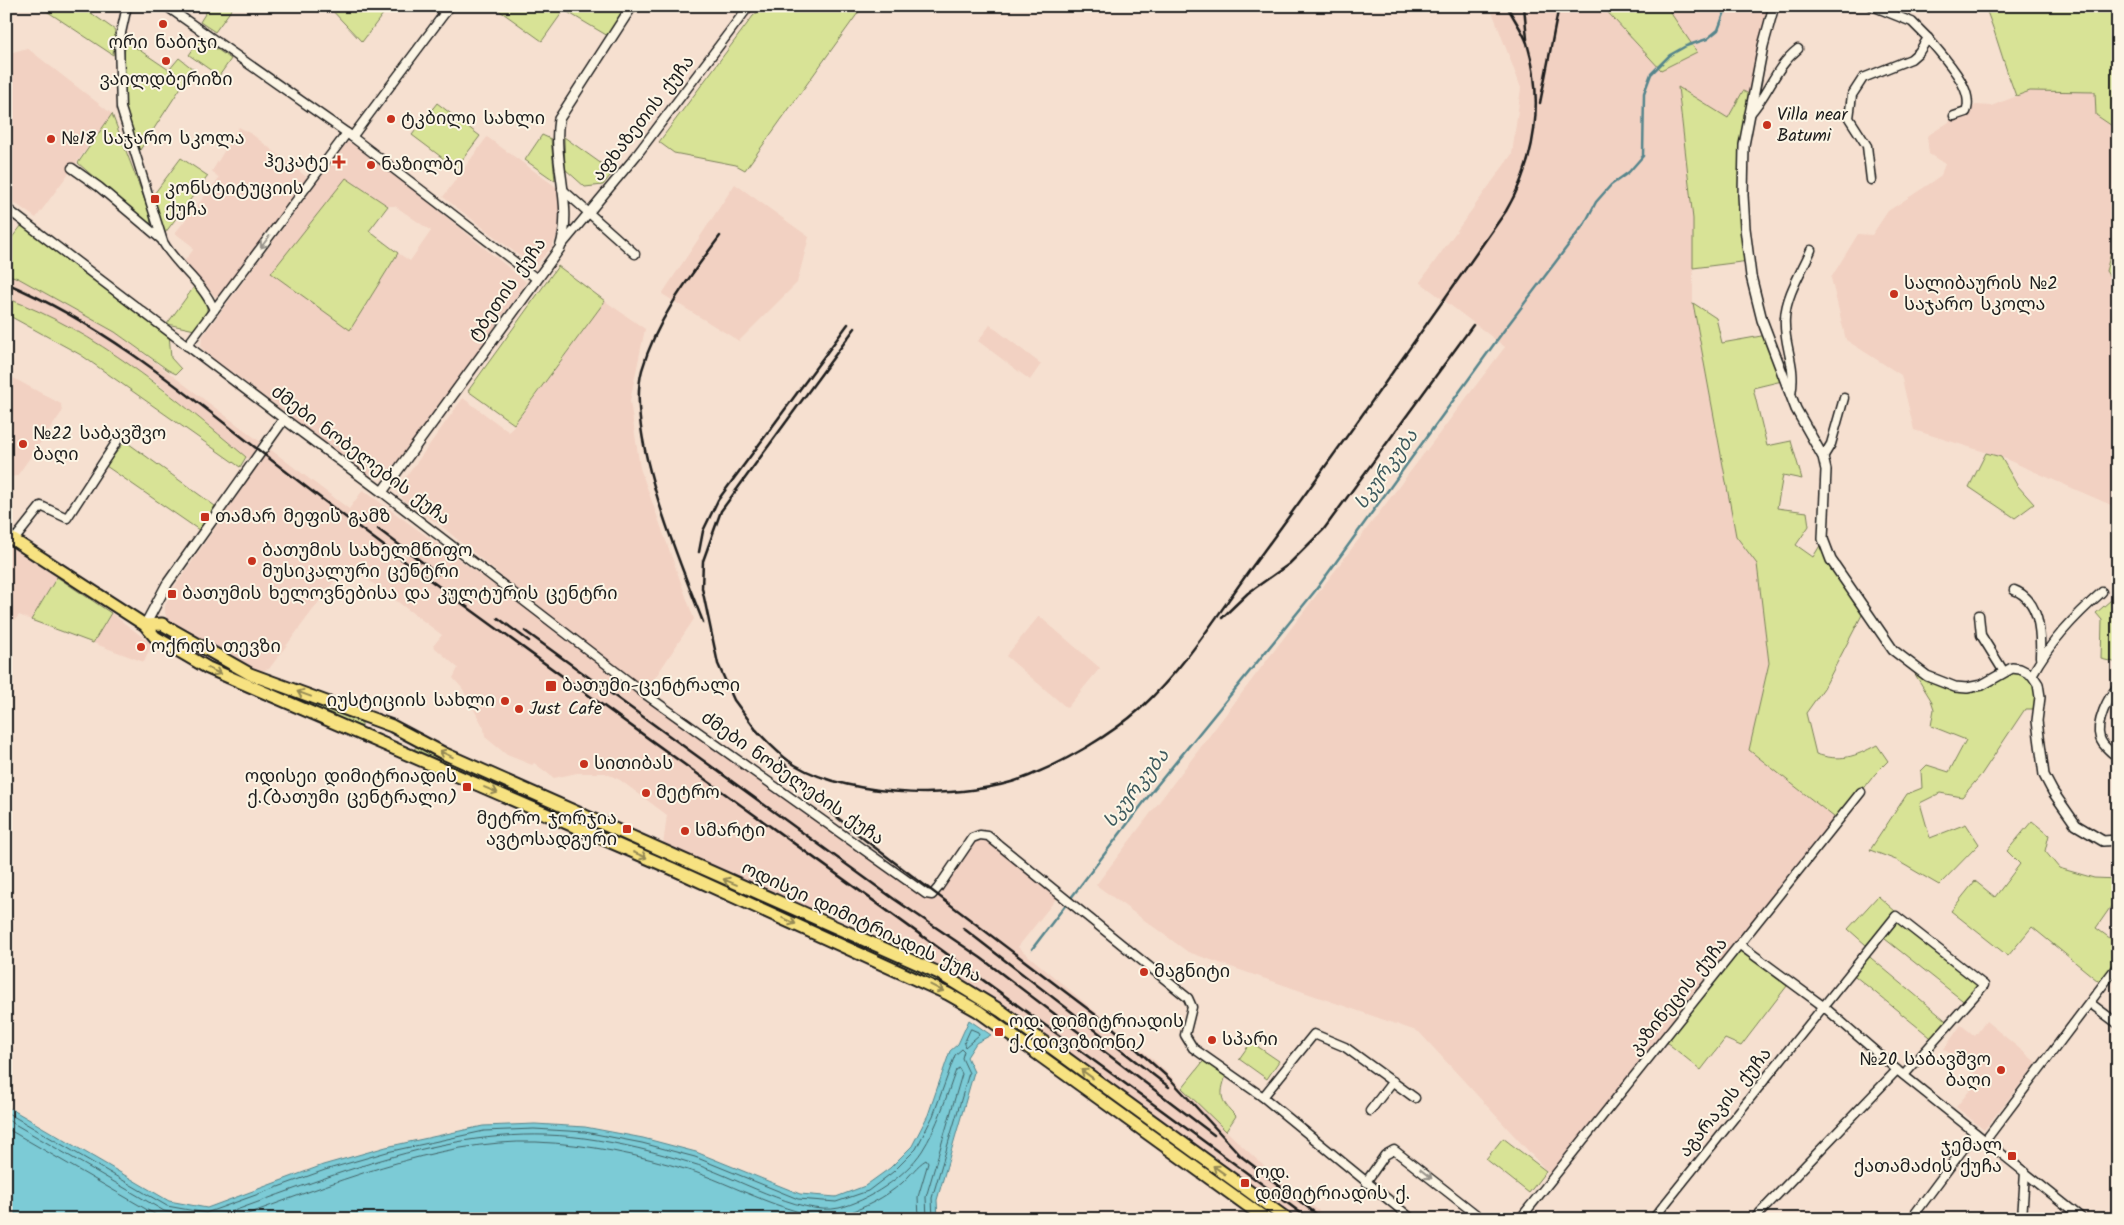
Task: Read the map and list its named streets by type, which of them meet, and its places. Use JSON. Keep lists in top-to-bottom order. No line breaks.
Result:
{"streets":{"main road":["ოდისეი დიმიტრიადის ქუჩა"],"street":["აფხაზეთის ქუჩა","ტბეთის ქუჩა","ძმები ნობელების ქუჩა","კაზინეცის ქუჩა","აგარაკის ქუჩა"]},"crossings":[["აფხაზეთის ქუჩა","ტბეთის ქუჩა"],["ტბეთის ქუჩა","ძმები ნობელების ქუჩა"]],"water":["სკურკუბა"],"places":{"other":["ორი ნაბიჯი","ვაილდბერიზი","ტკბილი სახლი","Villa near Batumi","№18 საჯარო სკოლა","ნაზილბე","სალიბაურის №2 საჯარო სკოლა","№22 საბავშვო ბაღი","ბათუმის სახელმწიფო მუსიკალური ცენტრი","ოქროს თევზი","იუსტიციის სახლი","Just Cafe","სითიბას","მეტრო","სმარტი","მაგნიტი","სპარი","№20 საბავშვო ბაღი"],"health":["ჰეკატე"],"transit":["კონსტიტუციის ქუჩა","თამარ მეფის გამზ","ბათუმის ხელოვნებისა და კულტურის ცენტრი","ბათუმი-ცენტრალი","ოდისეი დიმიტრიადის ქ.(ბათუმი ცენტრალი)","მეტრო ჯორჯია ავტოსადგური","ოდ. დიმიტრიადის ქ.(დივიზიონი)","ჯემალ ქათამაძის ქუჩა","ოდ. დიმიტრიადის ქ."]}}
